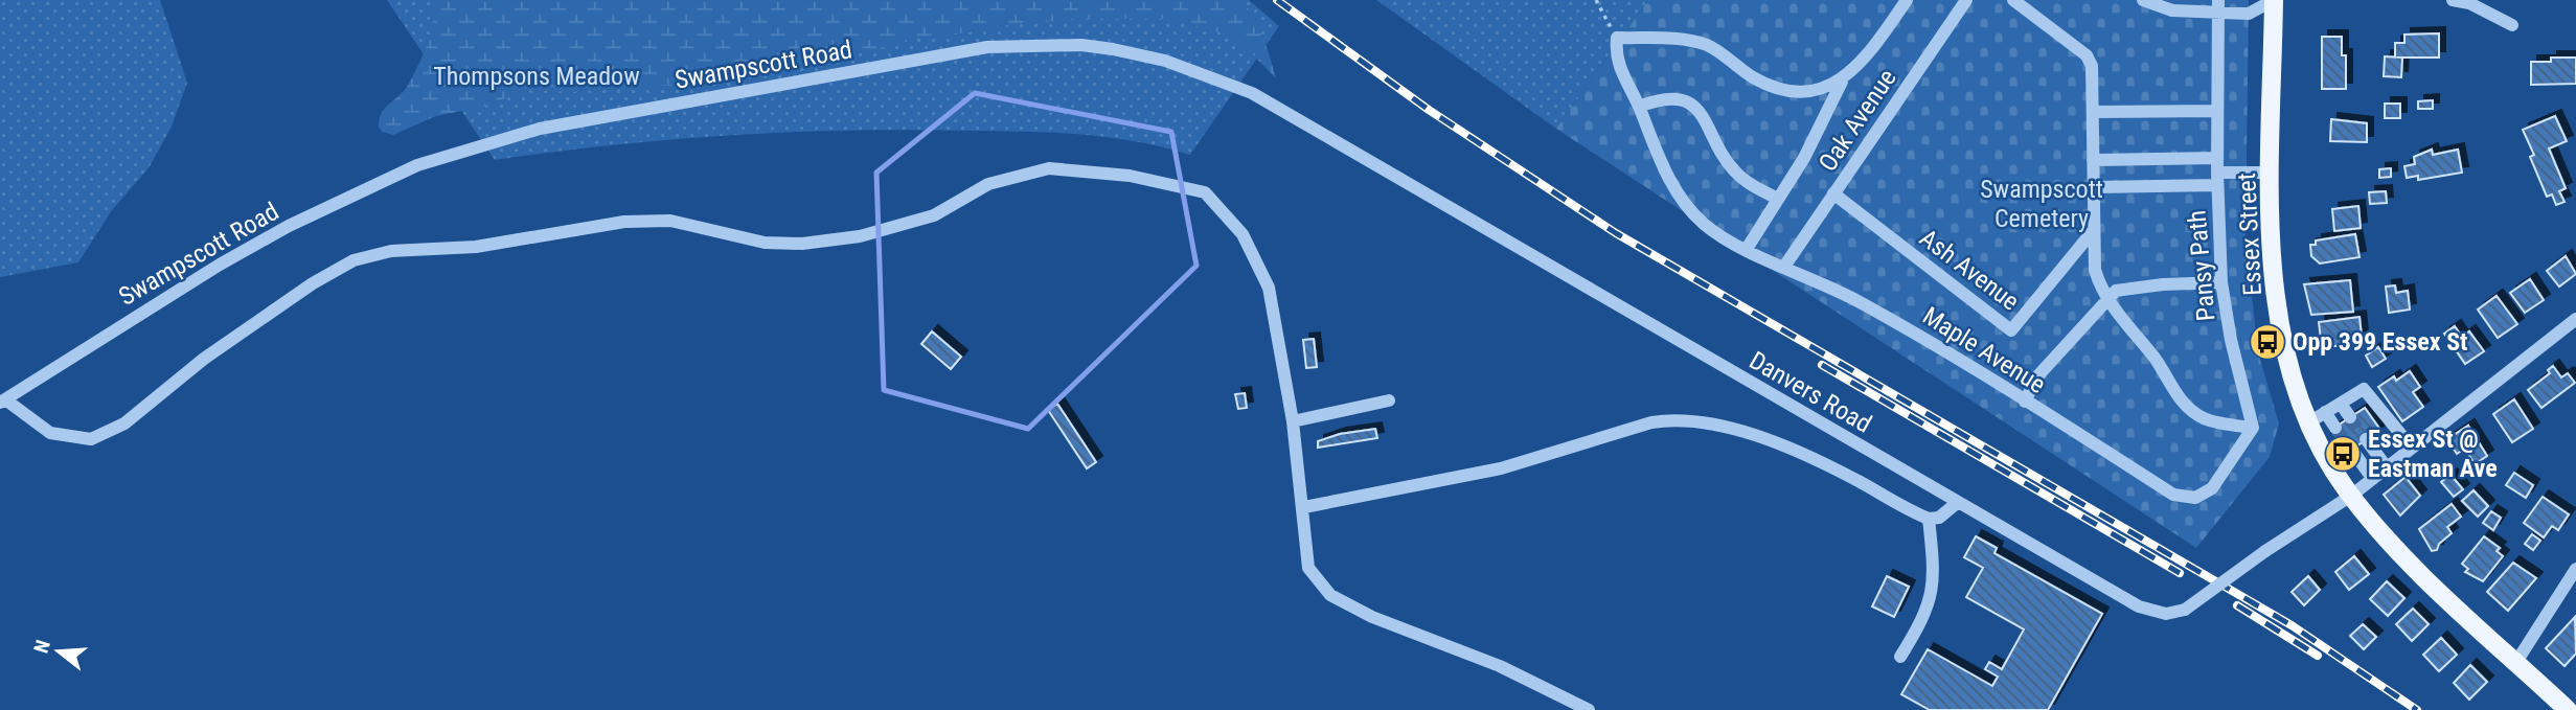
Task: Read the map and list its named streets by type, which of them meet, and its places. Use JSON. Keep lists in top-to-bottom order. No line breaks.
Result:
{"streets":{"main road":["Essex Street"],"street":["Swampscott Road","Oak Avenue","Pansy Path","Ash Avenue","Maple Avenue","Danvers Road"]},"crossings":[["Swampscott Road","Danvers Road"],["Oak Avenue","Ash Avenue"],["Oak Avenue","Maple Avenue"],["Essex Street","Danvers Road"],["Pansy Path","Maple Avenue"]],"parks":["Thompsons Meadow","Swampscott Cemetery"],"places":{"bus stop":["Opp 399 Essex St","Essex St @ Eastman Ave"]},"north":"left"}
